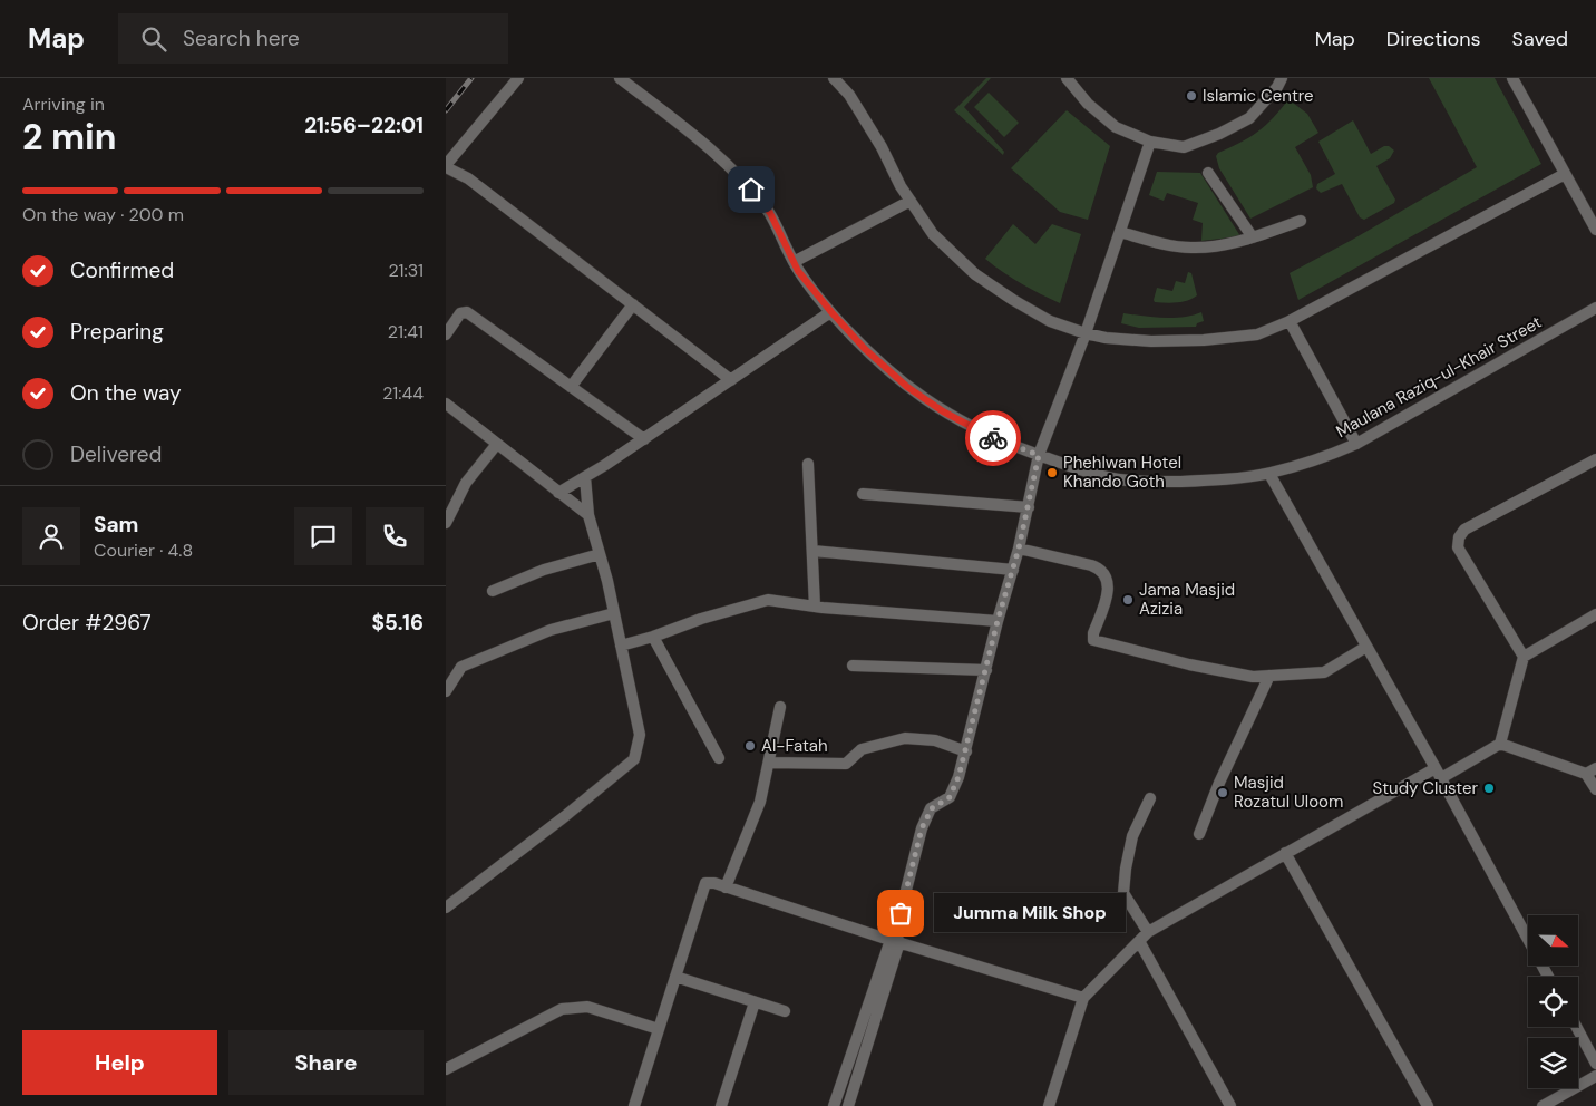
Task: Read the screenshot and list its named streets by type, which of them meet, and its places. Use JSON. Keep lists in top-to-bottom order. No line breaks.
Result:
{"streets":{"street":["Maulana Raziq-ul-Khair Street"]},"places":["Islamic Centre","Phehlwan Hotel Khando Goth","Jama Masjid Azizia","Al-Fatah","Study Cluster","Masjid Rozatul Uloom","Jumma Milk Shop"],"north":"right","page":{"header":"Map","search":"Search here","nav":["Map","Directions","Saved"],"heading":["2 min","Arriving in","21:56–22:01"],"panel":["Sam","Courier · 4.8","Order #2967","$5.16"],"bar":"On the way · 200 m","list":[["Confirmed","21:31"],["Preparing","21:41"],["On the way","21:44"],"Delivered"],"bubble":"Jumma Milk Shop","buttons":["Help","Share"]}}
